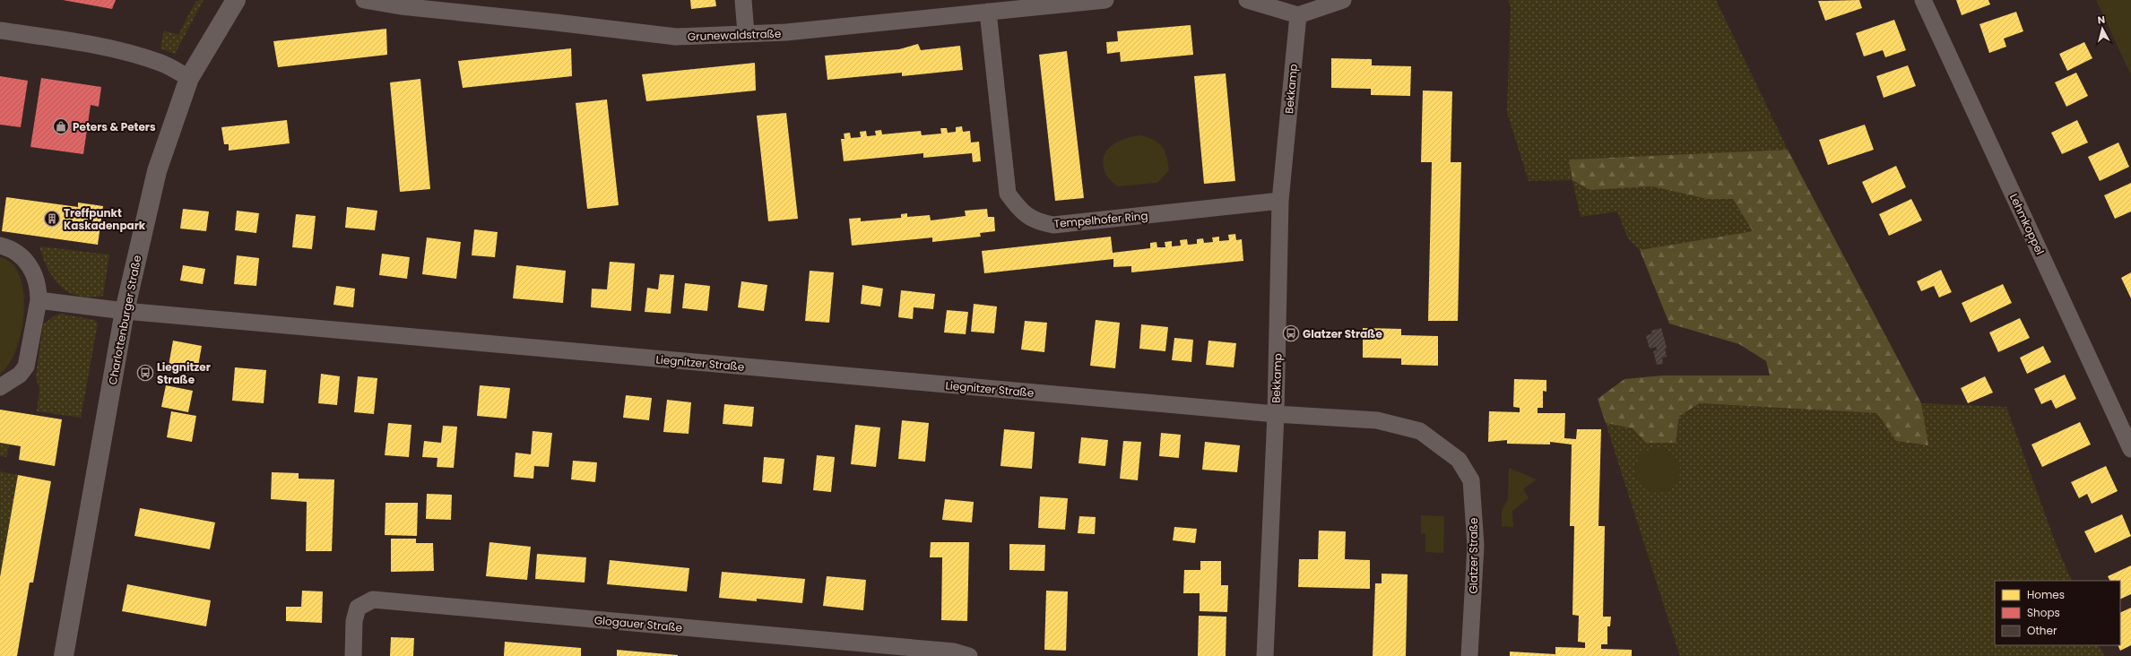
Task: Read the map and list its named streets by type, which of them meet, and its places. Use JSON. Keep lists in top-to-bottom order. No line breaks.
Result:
{"streets":{"street":["Grunewaldstraße","Bekkamp","Tempelhofer Ring","Lehmkoppel","Charlottenburger Straße","Liegnitzer Straße","Glatzer Straße","Glogauer Straße"]},"crossings":[["Grunewaldstraße","Tempelhofer Ring"],["Bekkamp","Tempelhofer Ring"],["Bekkamp","Liegnitzer Straße"],["Bekkamp","Glatzer Straße"],["Charlottenburger Straße","Liegnitzer Straße"],["Liegnitzer Straße","Glatzer Straße"]],"places":{"shop":["Peters & Peters"],"building":["Treffpunkt Kaskadenpark"],"bus stop":["Glatzer Straße","Liegnitzer Straße"]},"legend":["Homes","Shops","Other"],"north":"top"}
